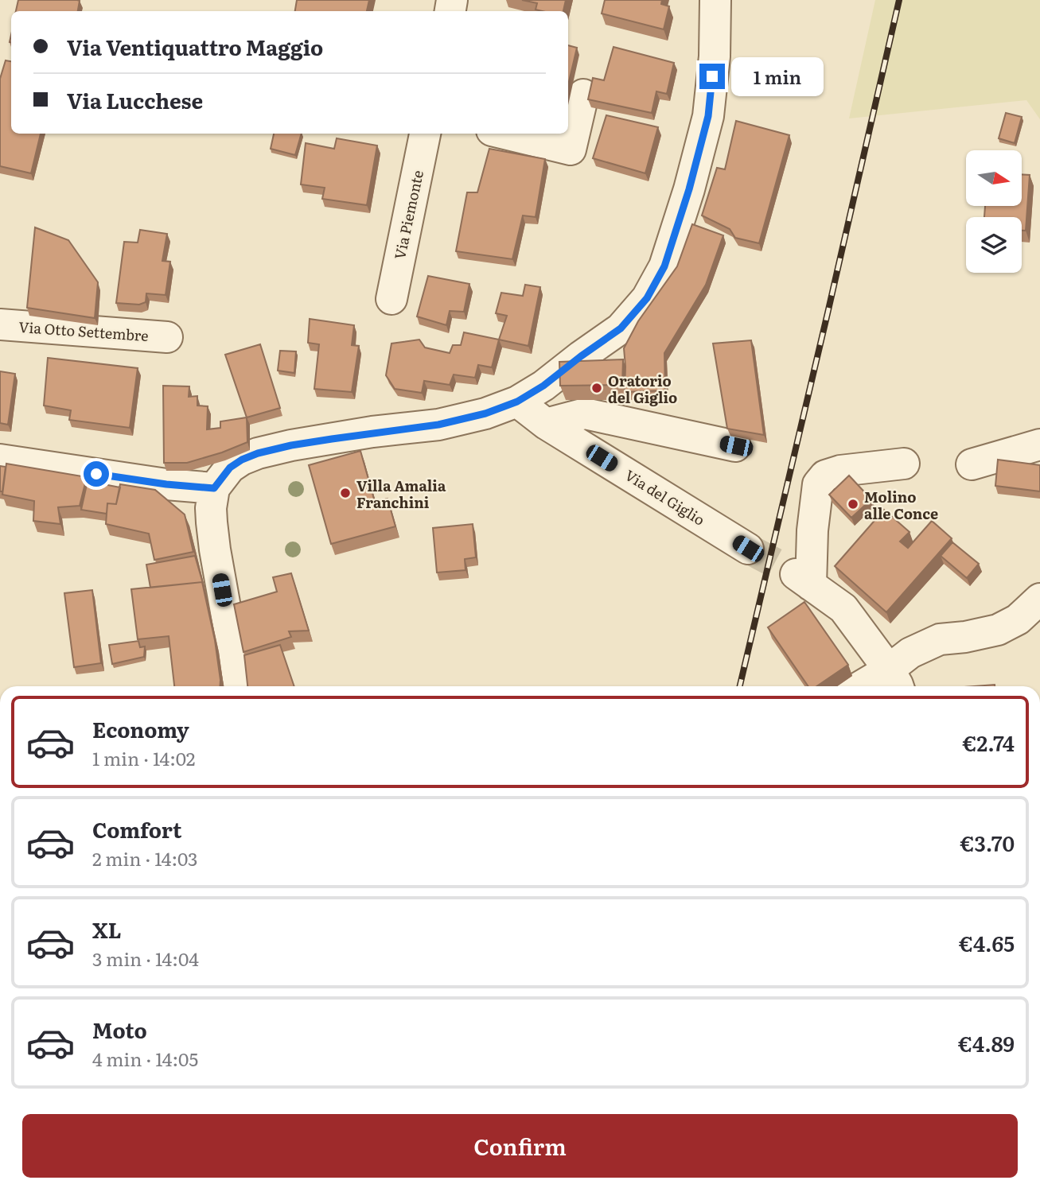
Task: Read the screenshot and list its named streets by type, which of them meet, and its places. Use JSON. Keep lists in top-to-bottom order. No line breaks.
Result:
{"streets":{"street":["Via Piemonte","Via Otto Settembre","Via del Giglio"]},"places":["Oratorio del Giglio","Villa Amalia Franchini","Molino alle Conce"],"north":"right","page":{"banner":["Via Ventiquattro Maggio","Via Lucchese"],"bubble":"1 min","list":[{"name":"Economy","note":"1 min · 14:02","value":"€2.74"},{"name":"Comfort","note":"2 min · 14:03","value":"€3.70"},{"name":"XL","note":"3 min · 14:04","value":"€4.65"},{"name":"Moto","note":"4 min · 14:05","value":"€4.89"}],"buttons":"Confirm"}}
